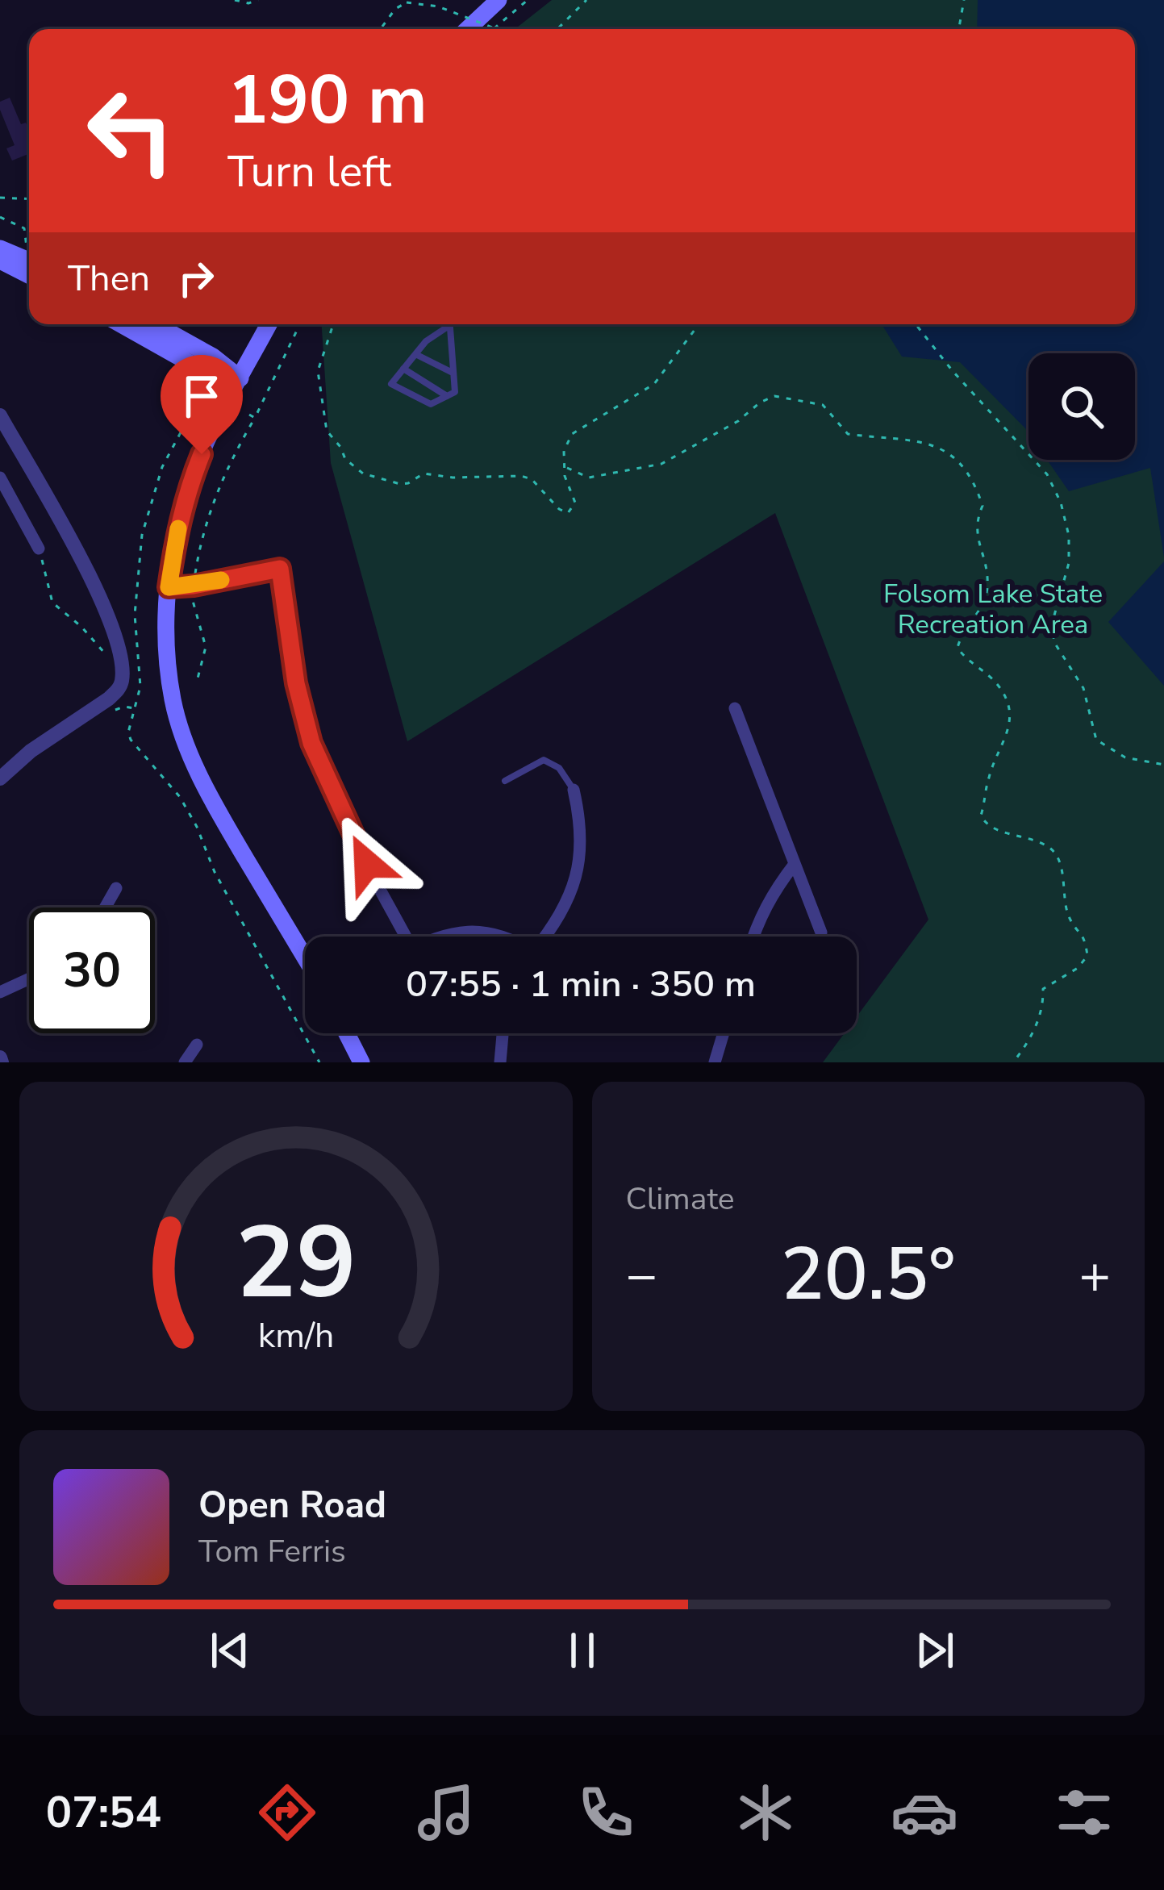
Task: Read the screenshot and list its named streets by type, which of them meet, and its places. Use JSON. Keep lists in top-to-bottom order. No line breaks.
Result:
{"parks":["Folsom Lake State Recreation Area"],"page":{"turn":["190 m","Turn left"],"then":"Then","limit":"30","trip":"07:55 · 1 min · 350 m","tile":"Climate","heat":["−","20.5°","+"],"song":["Open Road","Tom Ferris"],"tabs":"07:54","gauge":["29","km/h"]}}
